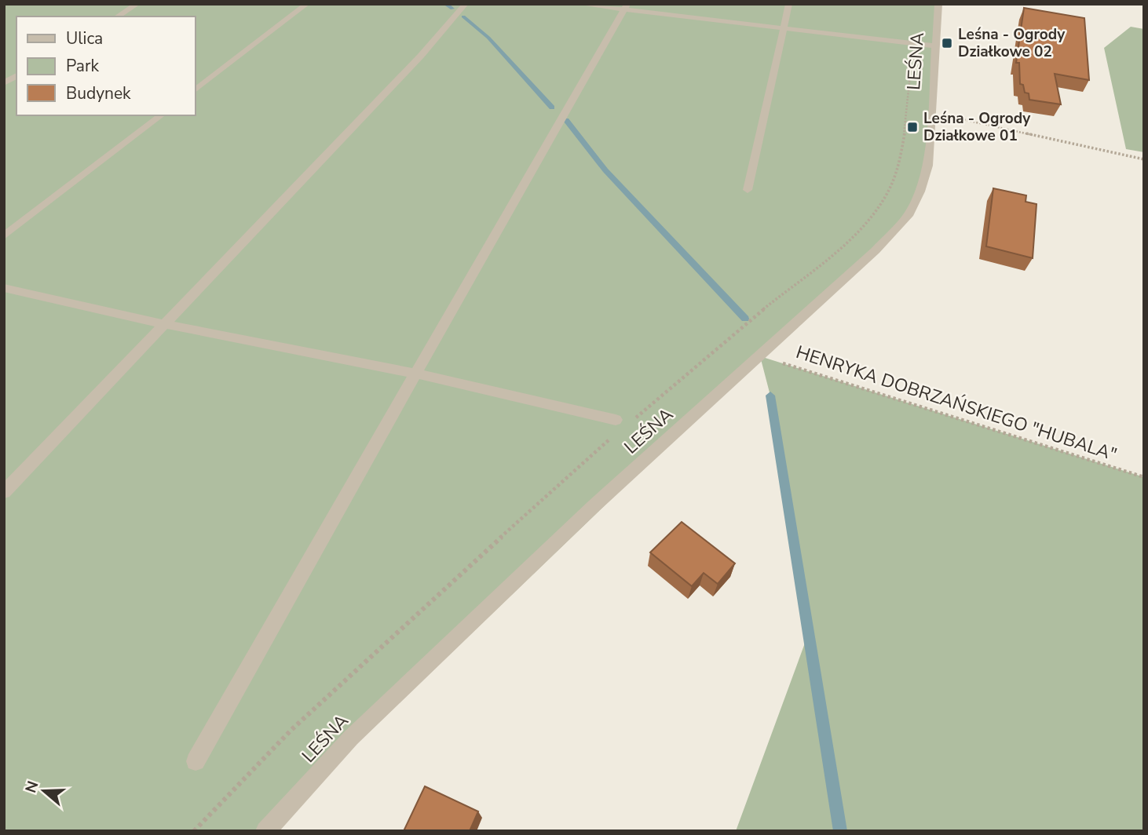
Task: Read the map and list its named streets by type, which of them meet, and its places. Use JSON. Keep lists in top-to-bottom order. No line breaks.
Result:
{"streets":{"street":["LEŚNA"],"path":["HENRYKA DOBRZAŃSKIEGO \"HUBALA\""]},"crossings":[["LEŚNA","HENRYKA DOBRZAŃSKIEGO \"HUBALA\""]],"places":{"transit":["Leśna - Ogrody Działkowe 02","Leśna - Ogrody Działkowe 01"]},"legend":["Ulica","Park","Budynek"],"north":"left"}
